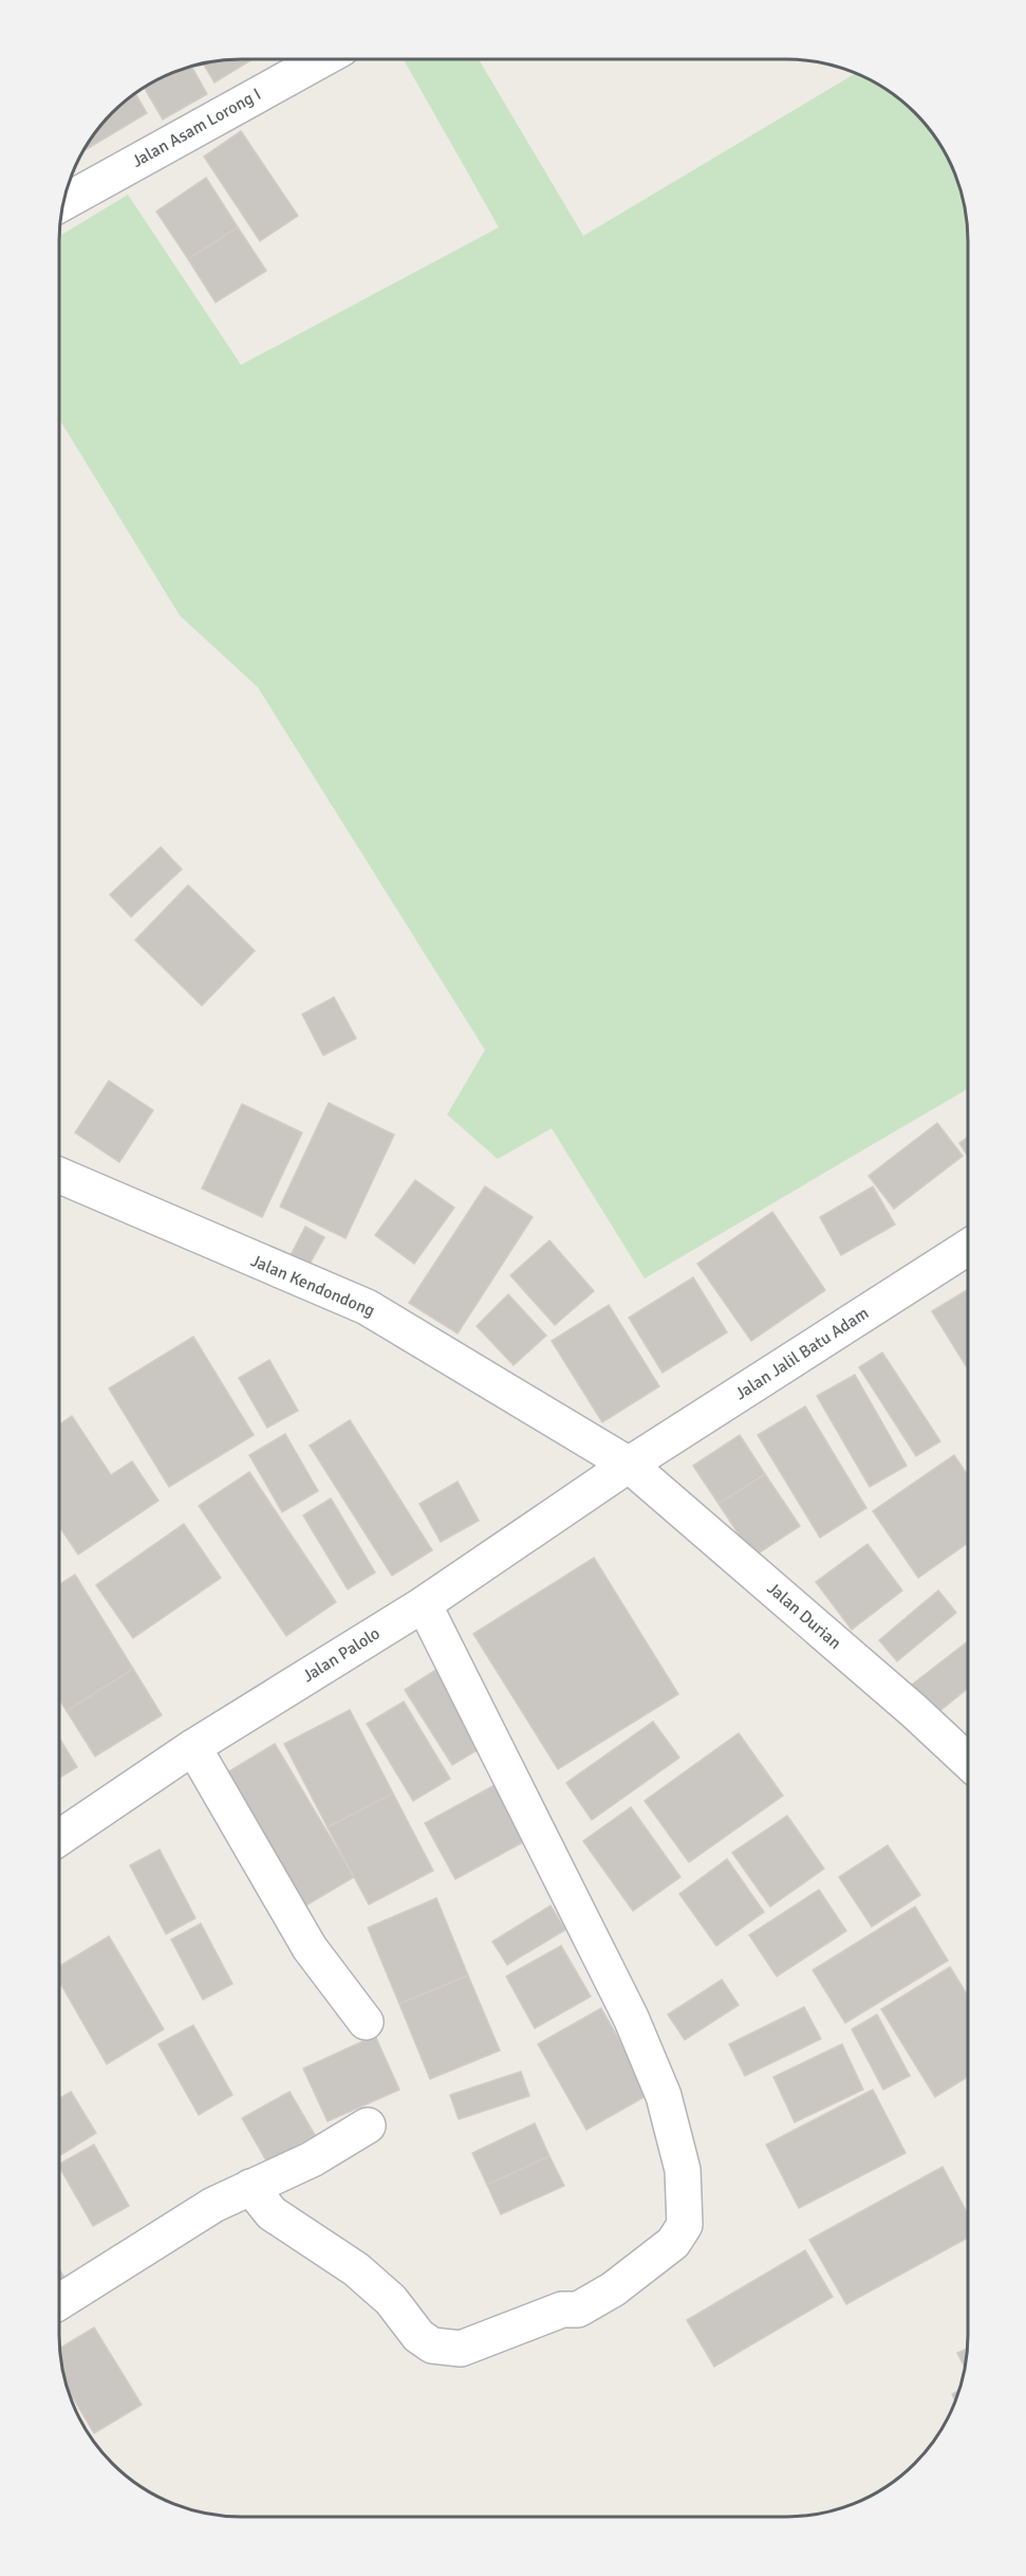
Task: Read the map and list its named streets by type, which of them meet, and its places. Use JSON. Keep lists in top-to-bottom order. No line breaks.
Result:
{"streets":{"street":["Jalan Asam Lorong I","Jalan Kendondong","Jalan Jalil Batu Adam","Jalan Durian","Jalan Palolo"]},"crossings":[["Jalan Kendondong","Jalan Jalil Batu Adam"],["Jalan Kendondong","Jalan Durian"],["Jalan Kendondong","Jalan Palolo"],["Jalan Jalil Batu Adam","Jalan Durian"],["Jalan Jalil Batu Adam","Jalan Palolo"],["Jalan Durian","Jalan Palolo"]]}
